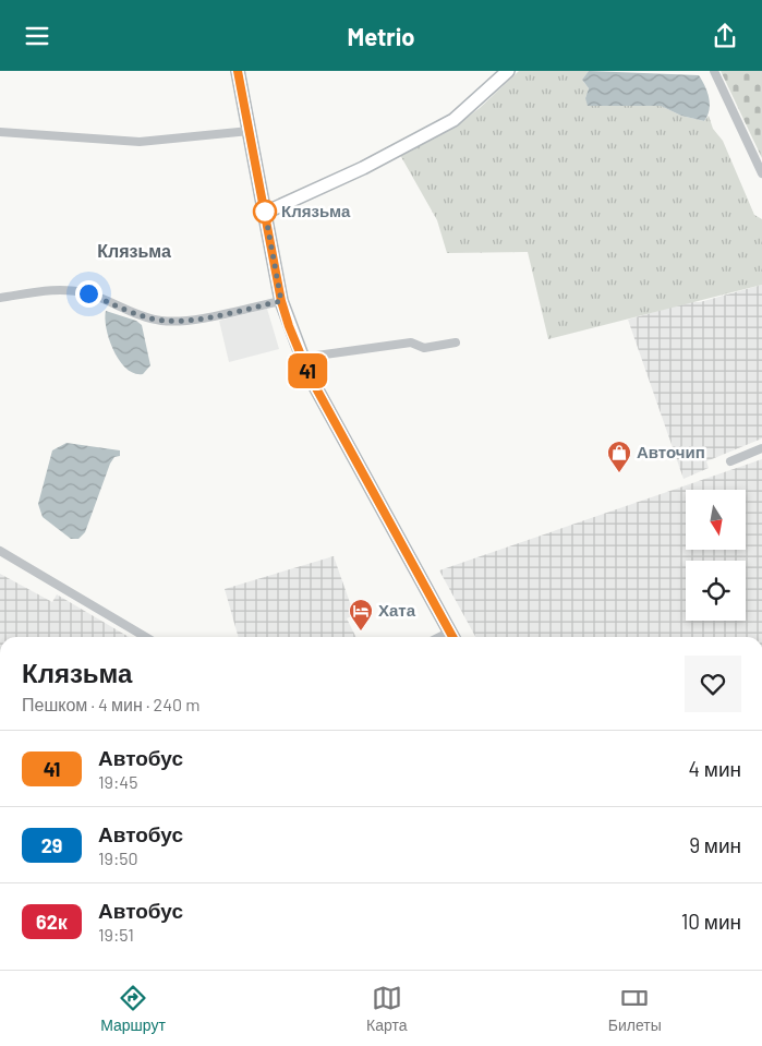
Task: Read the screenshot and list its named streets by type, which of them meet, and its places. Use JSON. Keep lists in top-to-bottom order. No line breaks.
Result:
{"districts":["Клязьма"],"places":{"other":["Клязьма"],"shop":["Авточип"],"hotel":["Хата"]},"lines":["bus line 41"],"north":"bottom","page":{"header":"Metrio","on_map":"41","heading":["Клязьма","Пешком · 4 мин · 240 m"],"list":[{"mark":"41","name":"Автобус","note":"19:45","value":"4 мин"},{"mark":"29","name":"Автобус","note":"19:50","value":"9 мин"},{"mark":"62к","name":"Автобус","note":"19:51","value":"10 мин"}],"tabs":["Маршрут","Карта","Билеты"]}}
